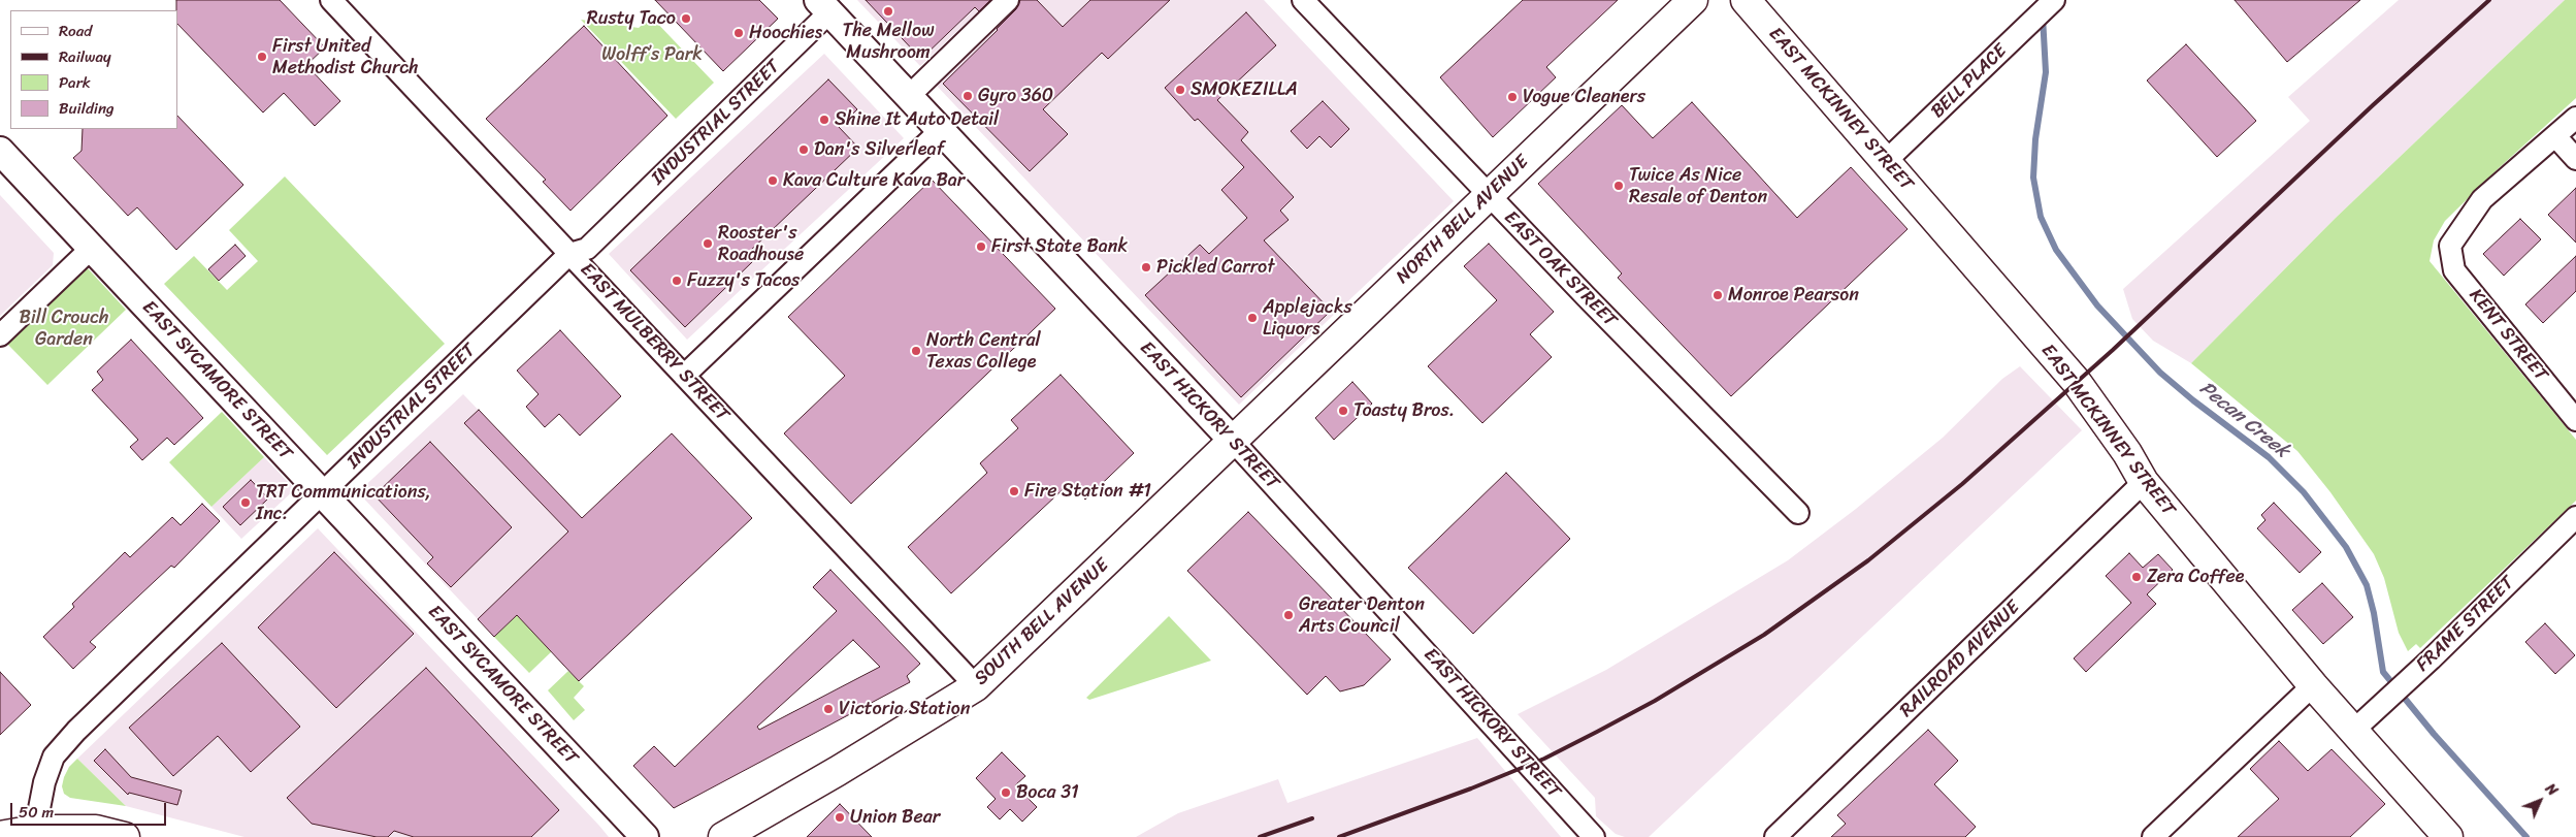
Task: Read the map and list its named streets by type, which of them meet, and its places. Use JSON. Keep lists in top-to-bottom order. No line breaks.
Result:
{"streets":{"main road":["EAST MCKINNEY STREET","NORTH BELL AVENUE","SOUTH BELL AVENUE"],"street":["BELL PLACE","INDUSTRIAL STREET","EAST OAK STREET","KENT STREET","EAST MULBERRY STREET","EAST SYCAMORE STREET","EAST HICKORY STREET","FRAME STREET","RAILROAD AVENUE"]},"crossings":[["BELL PLACE","EAST MCKINNEY STREET"],["EAST MCKINNEY STREET","FRAME STREET"],["EAST MCKINNEY STREET","RAILROAD AVENUE"],["INDUSTRIAL STREET","EAST MULBERRY STREET"],["INDUSTRIAL STREET","EAST SYCAMORE STREET"],["INDUSTRIAL STREET","EAST HICKORY STREET"],["NORTH BELL AVENUE","EAST OAK STREET"],["NORTH BELL AVENUE","EAST HICKORY STREET"],["NORTH BELL AVENUE","SOUTH BELL AVENUE"],["EAST MULBERRY STREET","SOUTH BELL AVENUE"],["EAST HICKORY STREET","SOUTH BELL AVENUE"]],"water":["Pecan Creek"],"parks":["Wolff’s Park","Bill Crouch Garden"],"places":["The Mellow Mushroom","Rusty Taco","Hoochies","First United Methodist Church","SMOKEZILLA","Gyro 360","Vogue Cleaners","Shine It Auto Detail","Dan's Silverleaf","Kava Culture Kava Bar","Twice As Nice Resale of Denton","Rooster's Roadhouse","First State Bank","Pickled Carrot","Fuzzy's Tacos","Monroe Pearson","Applejacks Liquors","North Central Texas College","Toasty Bros.","Fire Station #1","TRT Communications, Inc.","Zera Coffee","Greater Denton Arts Council","Victoria Station","Boca 31","Union Bear"],"legend":["Road","Railway","Park","Building"],"scale_bar":"50 m","north":"top right"}
